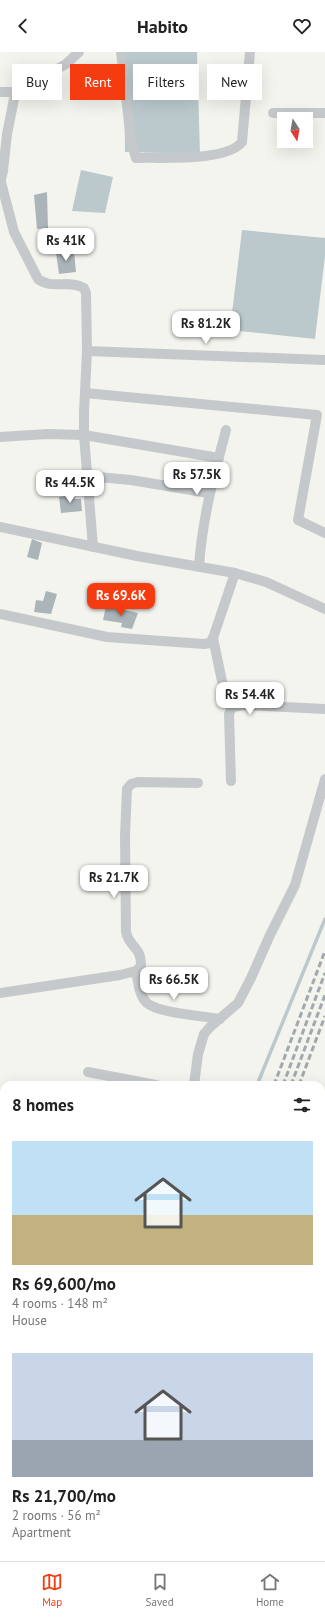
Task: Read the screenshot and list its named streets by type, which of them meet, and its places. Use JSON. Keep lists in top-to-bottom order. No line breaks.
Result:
{"north":"bottom","page":{"header":"Habito","chip":["Buy","Rent","Filters","New"],"price":["Rs 41K","Rs 81.2K","Rs 57.5K","Rs 44.5K","Rs 69.6K","Rs 54.4K","Rs 21.7K","Rs 66.5K"],"heading":"8 homes","list":[{"name":"Rs 69,600/mo","note":"4 rooms · 148 m² · House"},{"name":"Rs 21,700/mo","note":"2 rooms · 56 m² · Apartment"}],"tabs":["Map","Saved","Home"]}}
